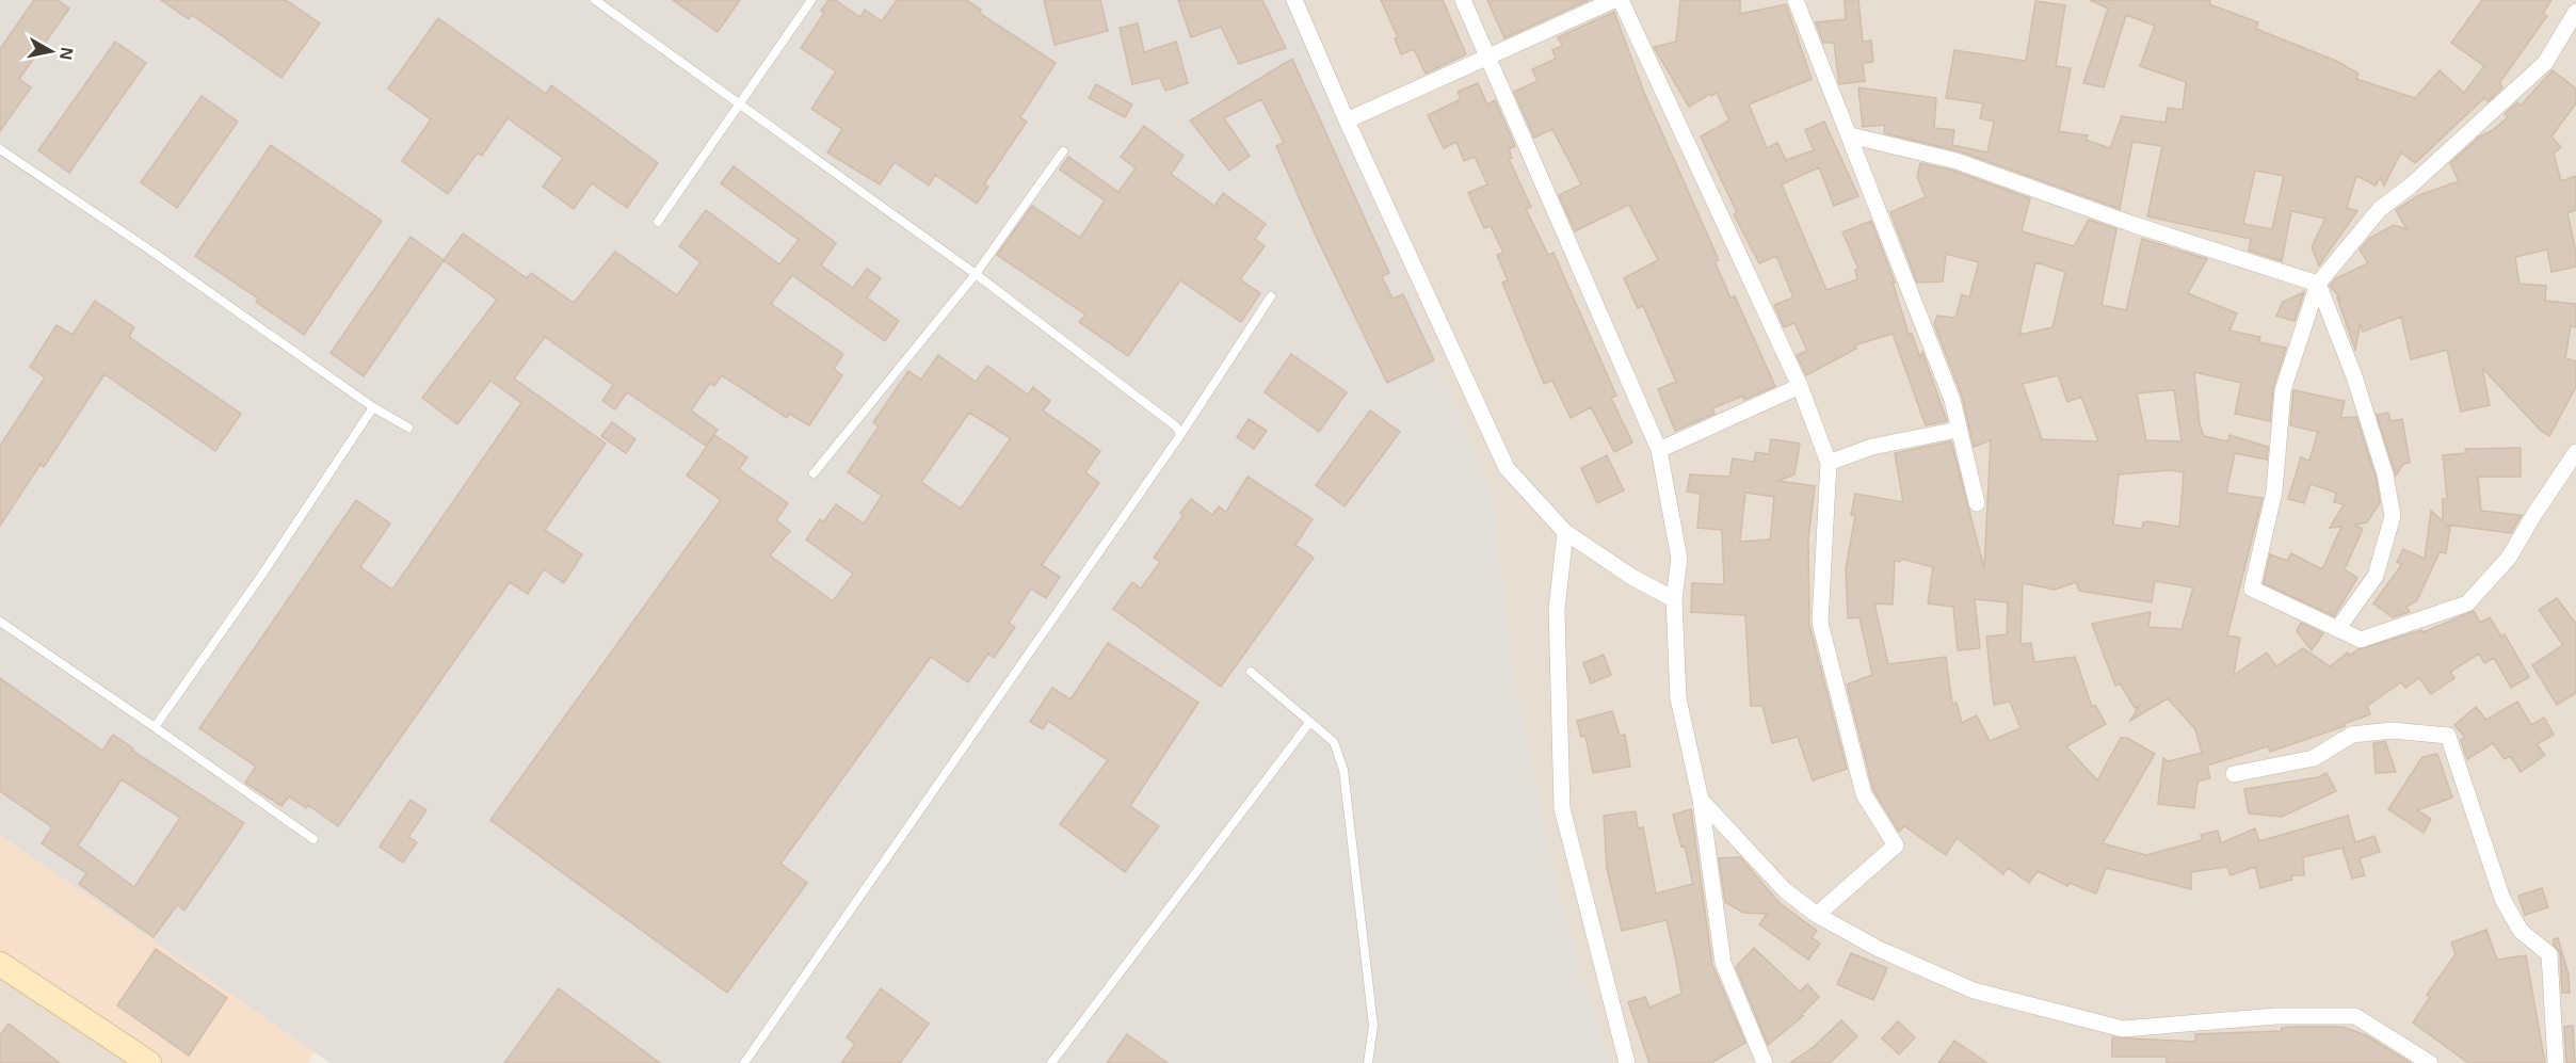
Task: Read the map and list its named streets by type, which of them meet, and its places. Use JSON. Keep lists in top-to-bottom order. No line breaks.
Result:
{"north":"right"}
